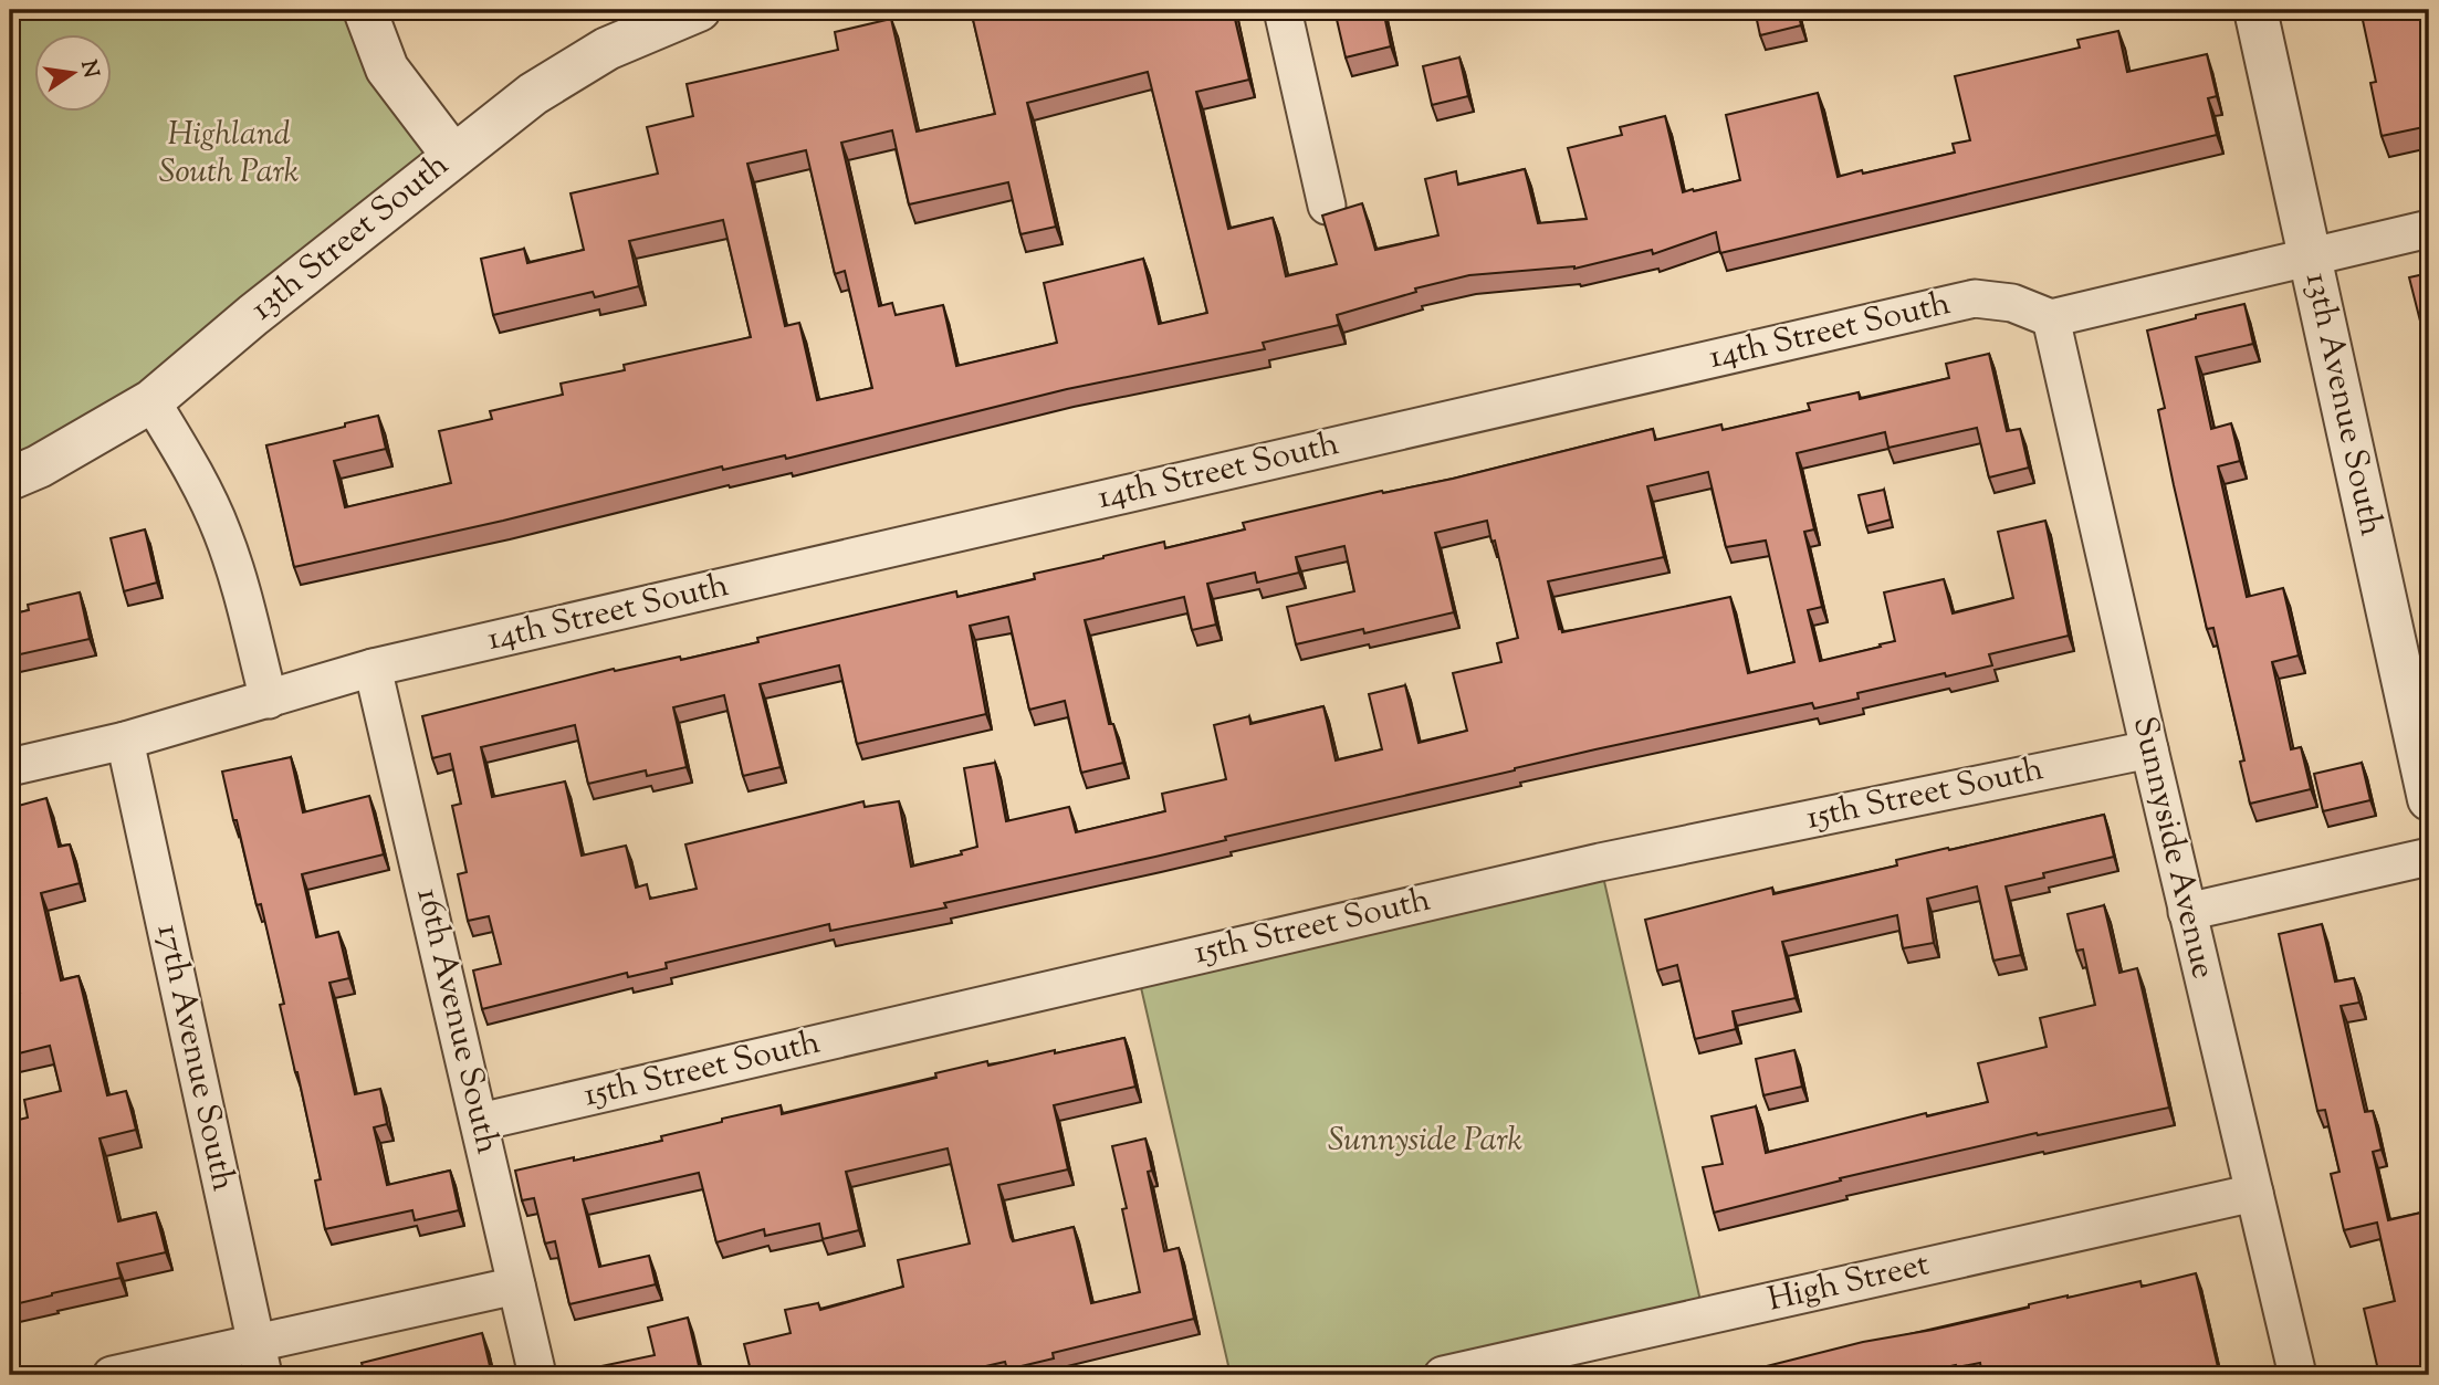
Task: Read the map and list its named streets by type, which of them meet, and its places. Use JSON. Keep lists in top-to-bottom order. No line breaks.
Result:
{"streets":{"street":["13th Street South","14th Street South","13th Avenue South","15th Street South","Sunnyside Avenue","16th Avenue South","17th Avenue South","High Street"]},"crossings":[["14th Street South","Sunnyside Avenue"],["14th Street South","16th Avenue South"],["14th Street South","17th Avenue South"],["15th Street South","Sunnyside Avenue"],["15th Street South","16th Avenue South"],["Sunnyside Avenue","High Street"]],"parks":["Highland South Park","Sunnyside Park"],"north":"right"}
